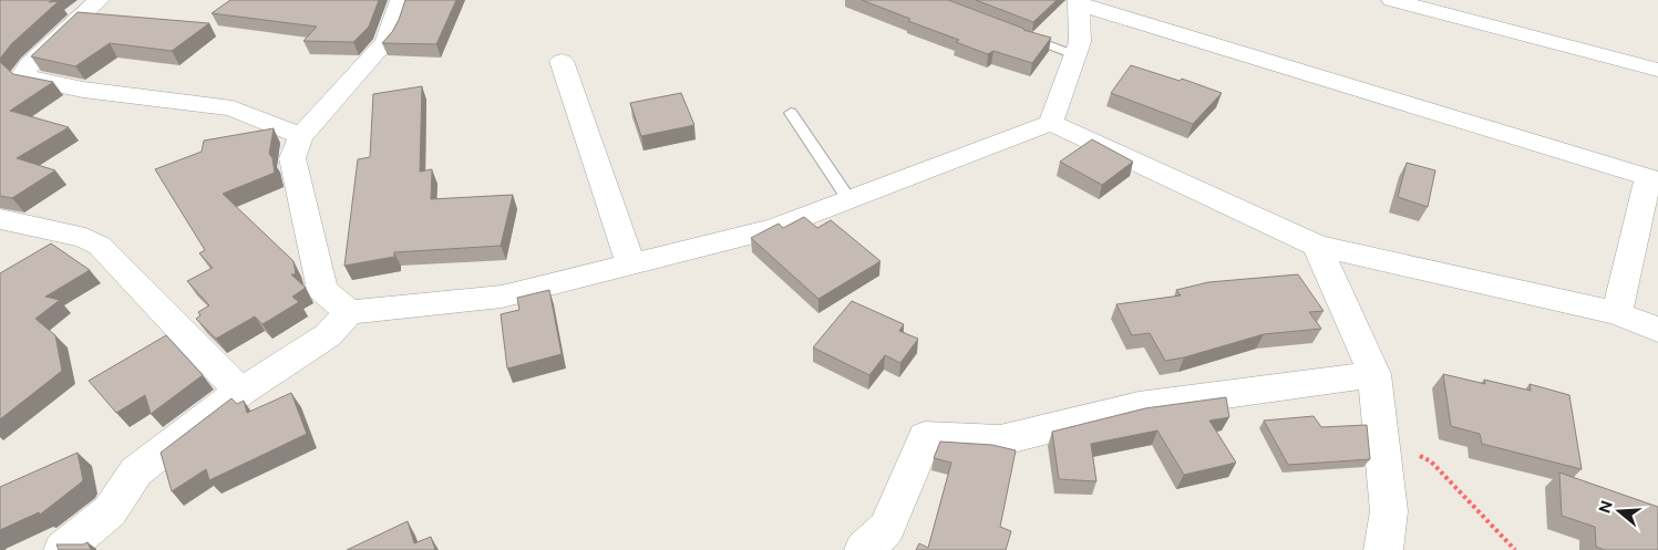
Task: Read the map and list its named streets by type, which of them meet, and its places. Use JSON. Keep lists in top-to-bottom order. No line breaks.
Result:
{"north":"left"}
